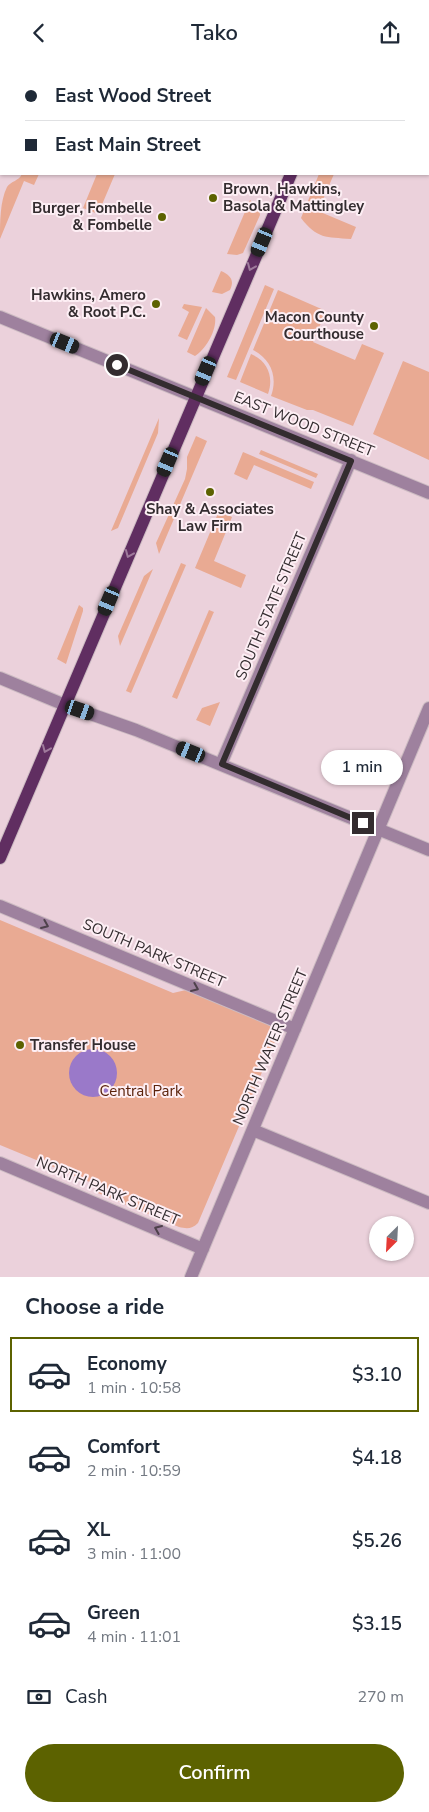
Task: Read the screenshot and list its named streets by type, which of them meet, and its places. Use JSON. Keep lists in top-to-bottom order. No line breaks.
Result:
{"streets":{"street":["EAST WOOD STREET","SOUTH STATE STREET","SOUTH PARK STREET","NORTH WATER STREET","NORTH PARK STREET"]},"crossings":[["EAST WOOD STREET","SOUTH STATE STREET"],["SOUTH PARK STREET","NORTH WATER STREET"],["NORTH WATER STREET","NORTH PARK STREET"]],"one_way":["SOUTH PARK STREET","NORTH PARK STREET"],"parks":["Central Park"],"places":["Brown, Hawkins, Basola & Mattingley","Burger, Fombelle & Fombelle","Hawkins, Amero & Root P.C.","Macon County Courthouse","Shay & Associates Law Firm","Transfer House"],"north":"bottom left","page":{"header":"Tako","banner":["East Wood Street","East Main Street"],"bubble":"1 min","heading":"Choose a ride","list":[{"name":"Economy","note":"1 min · 10:58","value":"$3.10"},{"name":"Comfort","note":"2 min · 10:59","value":"$4.18"},{"name":"XL","note":"3 min · 11:00","value":"$5.26"},{"name":"Green","note":"4 min · 11:01","value":"$3.15"}],"pay":["Cash","270 m"],"buttons":"Confirm"}}
